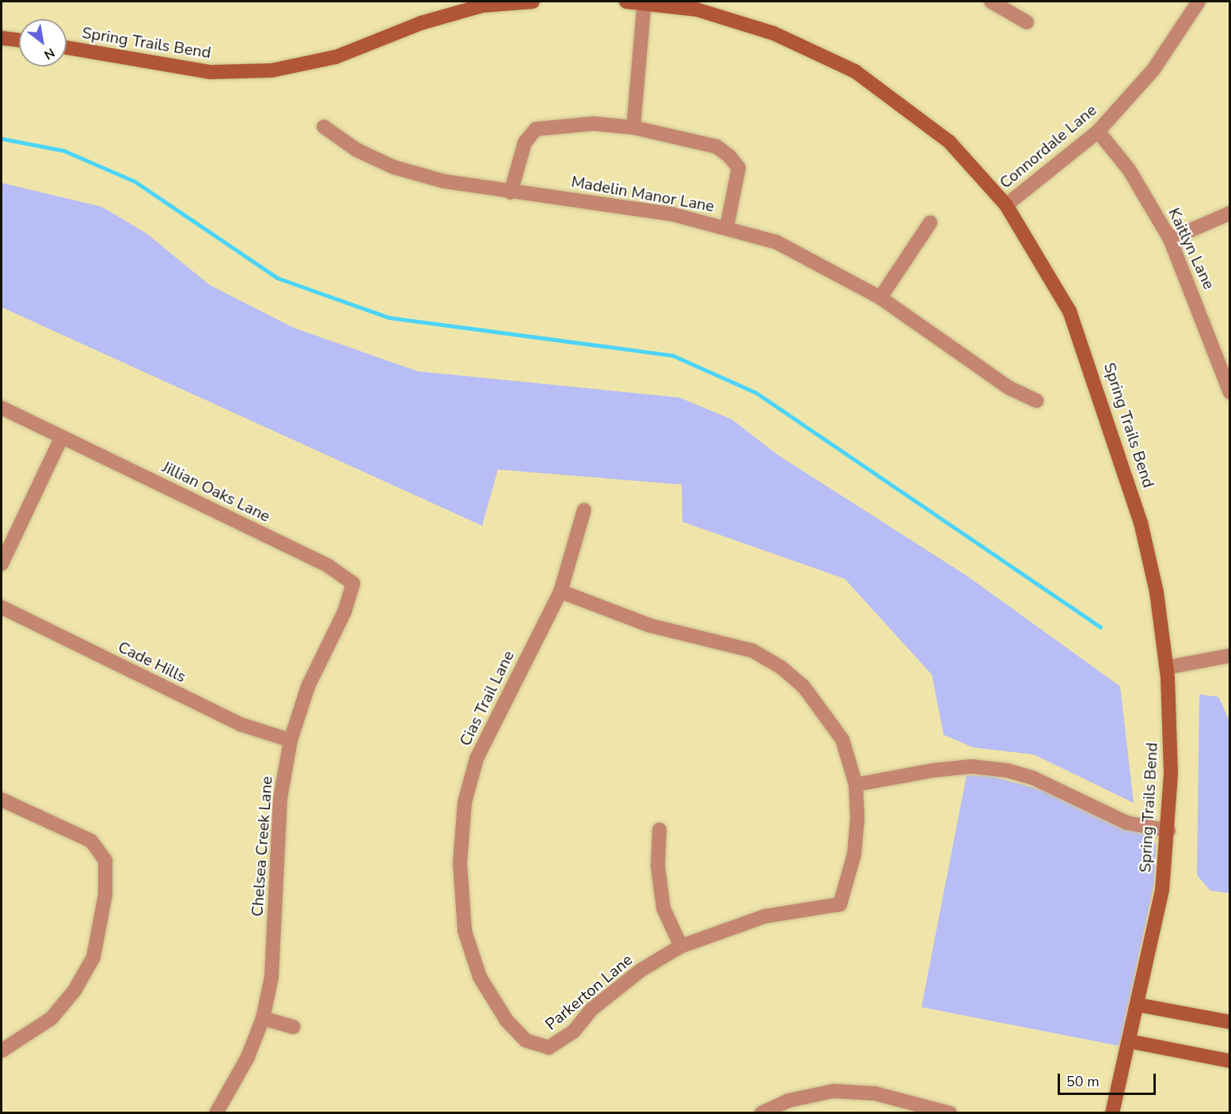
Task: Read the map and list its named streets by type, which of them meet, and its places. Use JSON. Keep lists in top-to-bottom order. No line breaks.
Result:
{"streets":{"street":["Spring Trails Bend","Connordale Lane","Madelin Manor Lane","Kaitlyn Lane","Jillian Oaks Lane","Cade Hills","Cias Trail Lane","Chelsea Creek Lane","Parkerton Lane"]},"crossings":[["Spring Trails Bend","Connordale Lane"],["Connordale Lane","Kaitlyn Lane"],["Jillian Oaks Lane","Chelsea Creek Lane"],["Cade Hills","Chelsea Creek Lane"],["Cias Trail Lane","Parkerton Lane"]],"scale_bar":"50 m","north":"bottom right"}
